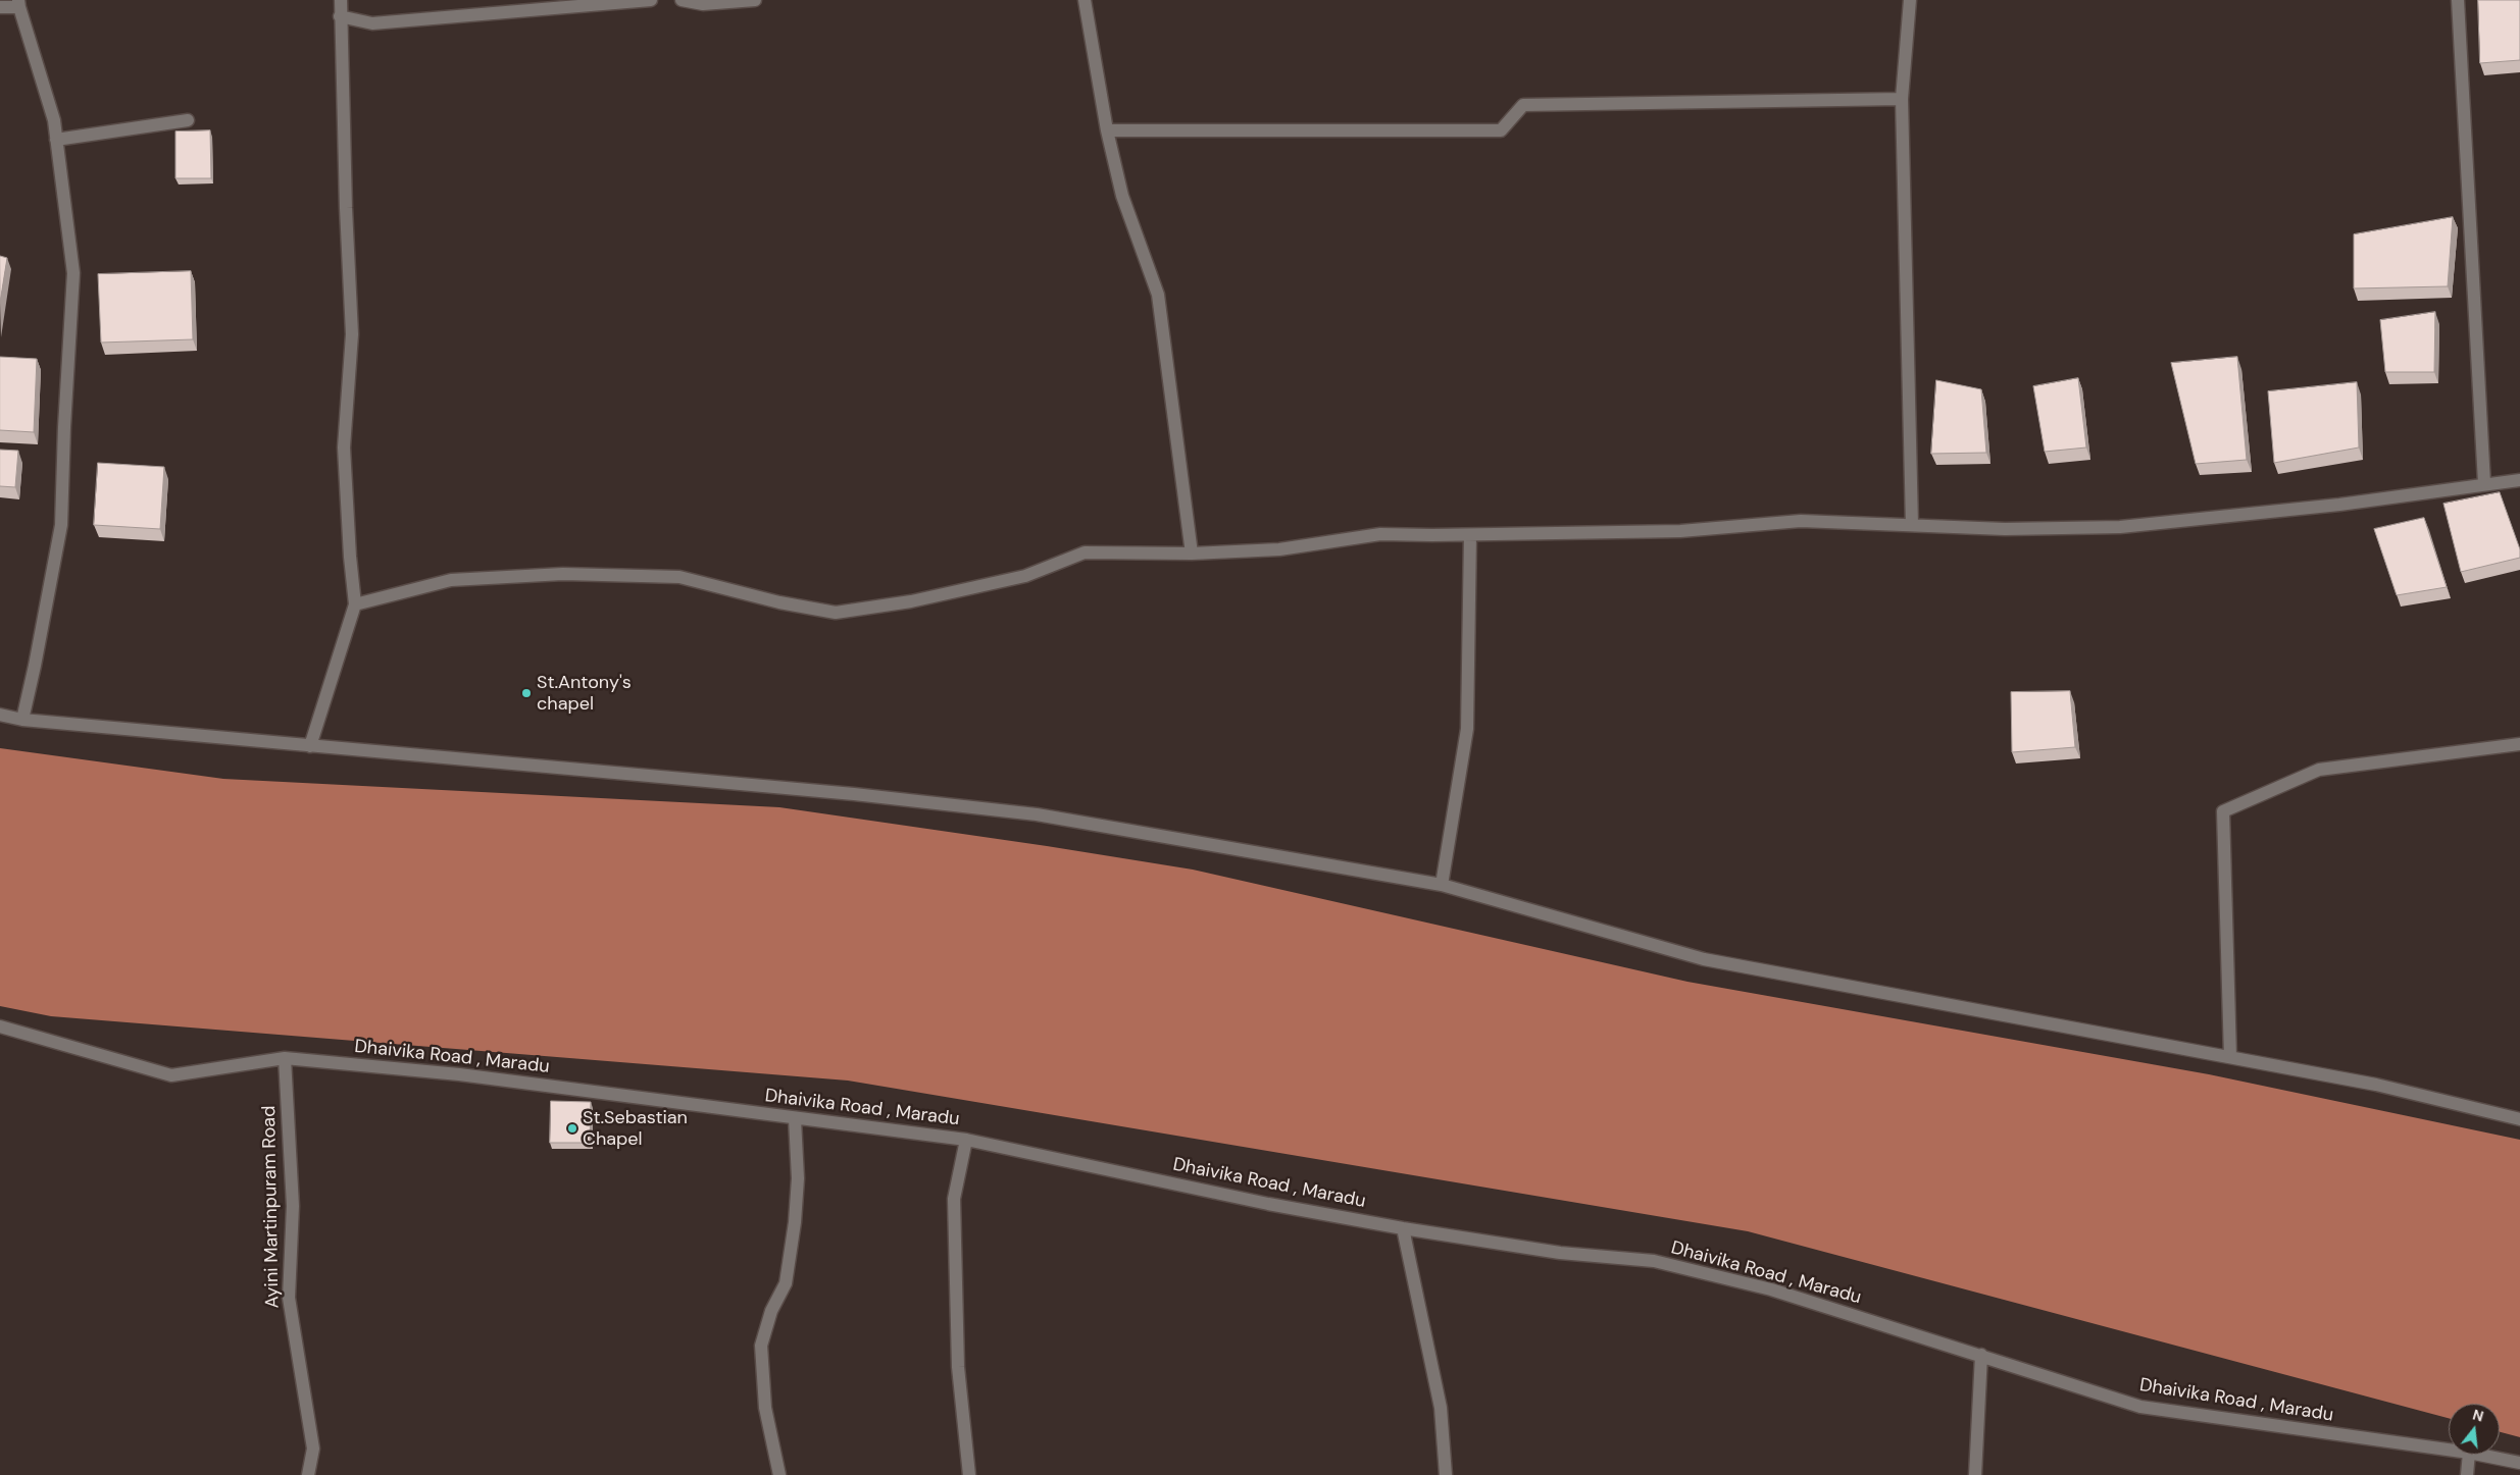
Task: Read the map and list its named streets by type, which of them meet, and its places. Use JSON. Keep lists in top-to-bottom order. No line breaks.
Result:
{"streets":{"street":["Dhaivika Road , Maradu","Ayini Martinpuram Road"]},"crossings":[["Dhaivika Road , Maradu","Ayini Martinpuram Road"]],"places":["St.Antony's chapel","St.Sebastian Chapel"],"north":"top"}
